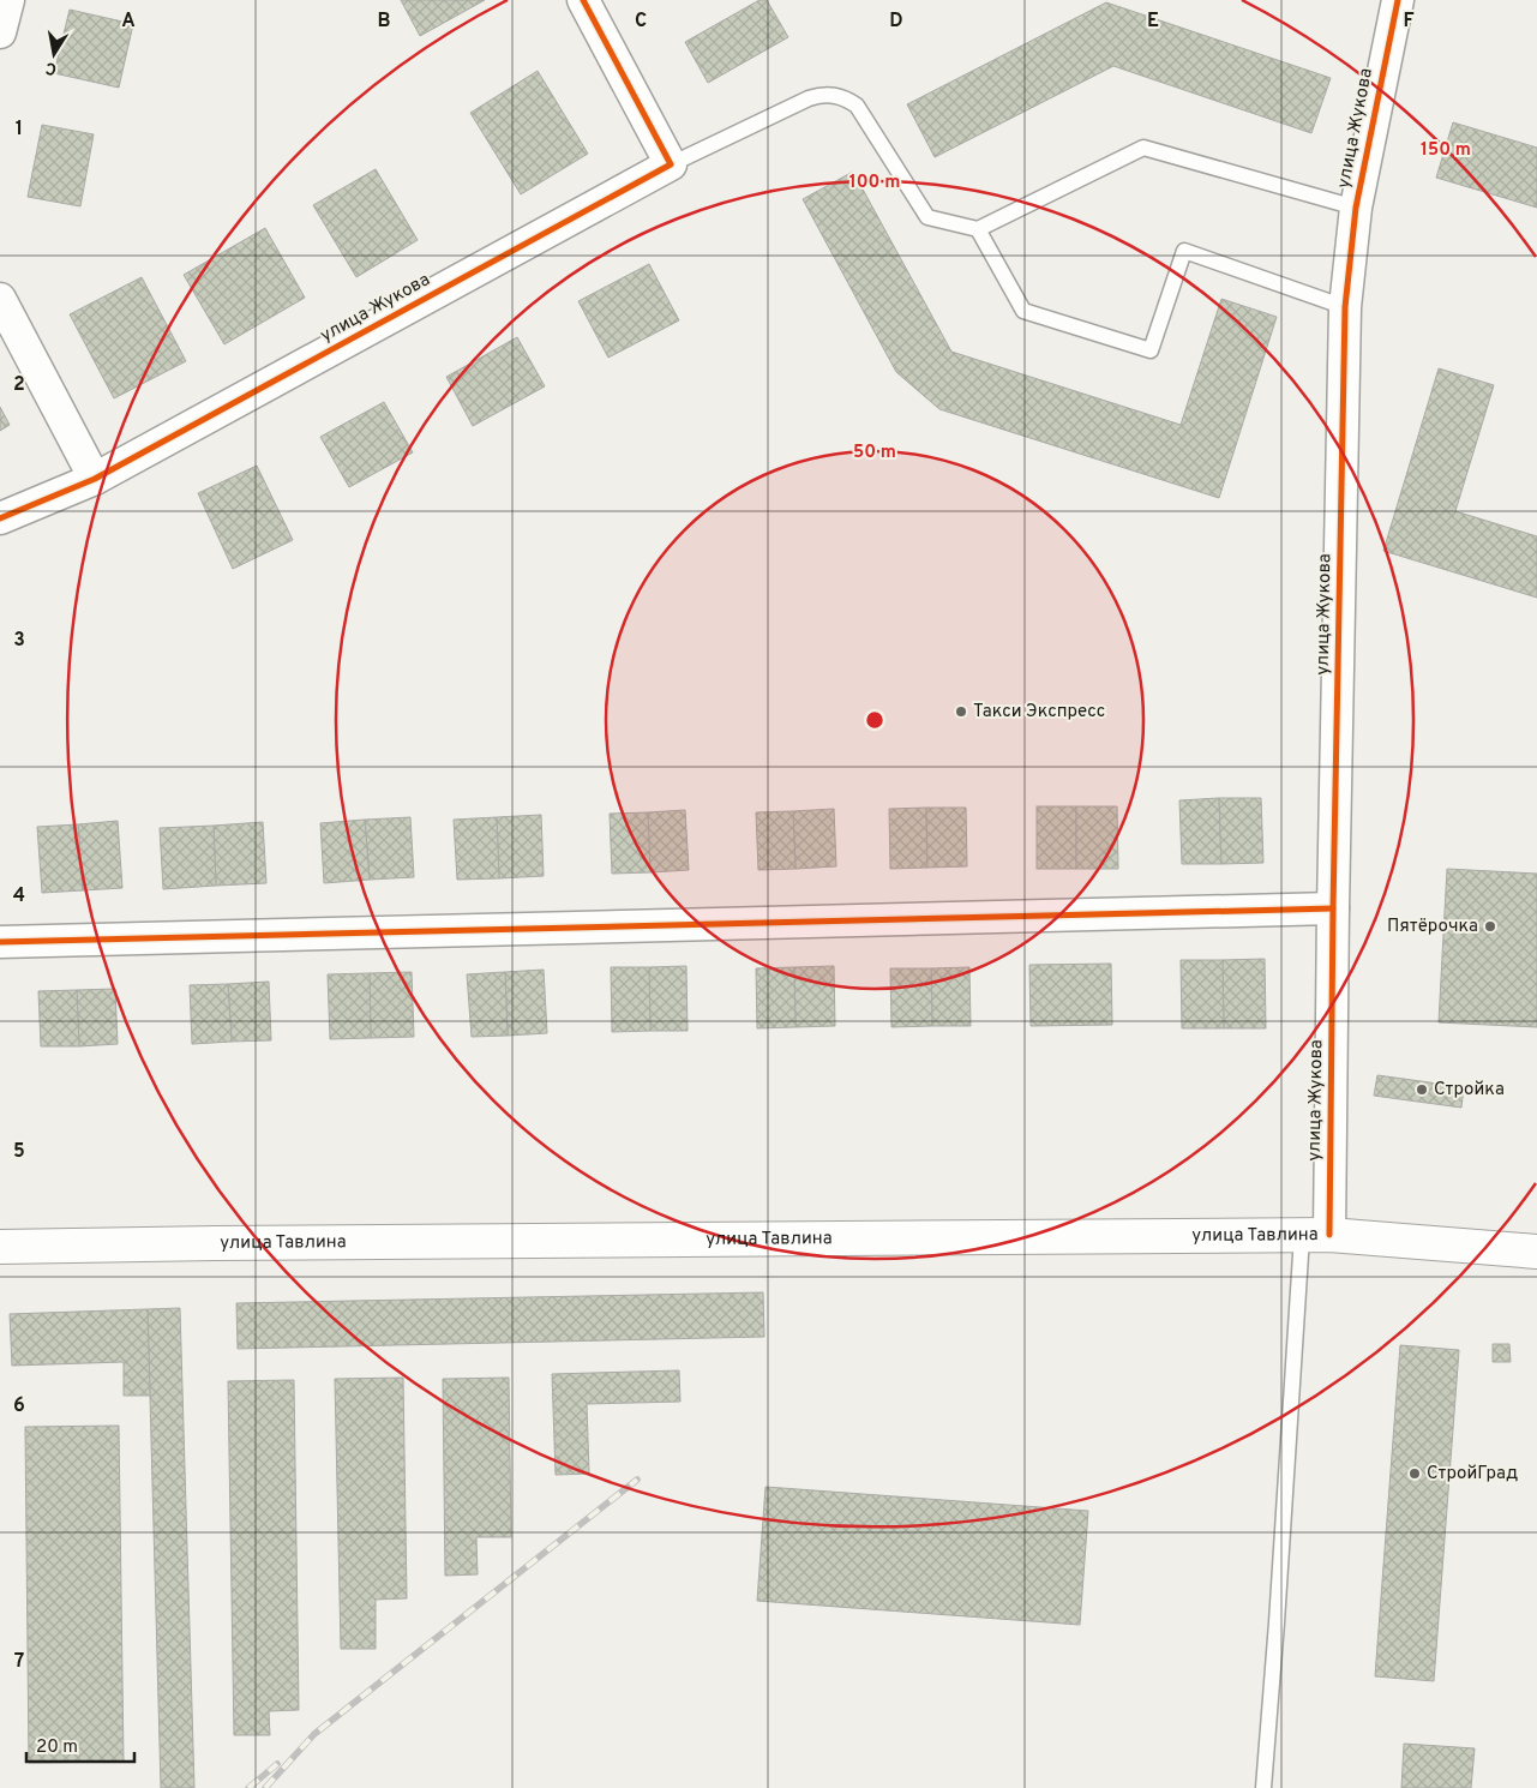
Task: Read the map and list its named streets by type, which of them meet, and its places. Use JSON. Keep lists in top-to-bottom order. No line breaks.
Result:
{"streets":{"main road":["улица Тавлина"],"street":["улица Жукова"]},"crossings":[["улица Жукова","улица Тавлина"]],"places":["Такси Экспресс","Пятёрочка","Стройка","СтройГрад"],"scale_bar":"20 m","north":"bottom","grid":{"columns":["A","B","C","D","E","F"],"rows":["1","2","3","4","5","6","7"]},"rings":["150 m","100 m","50 m"]}
